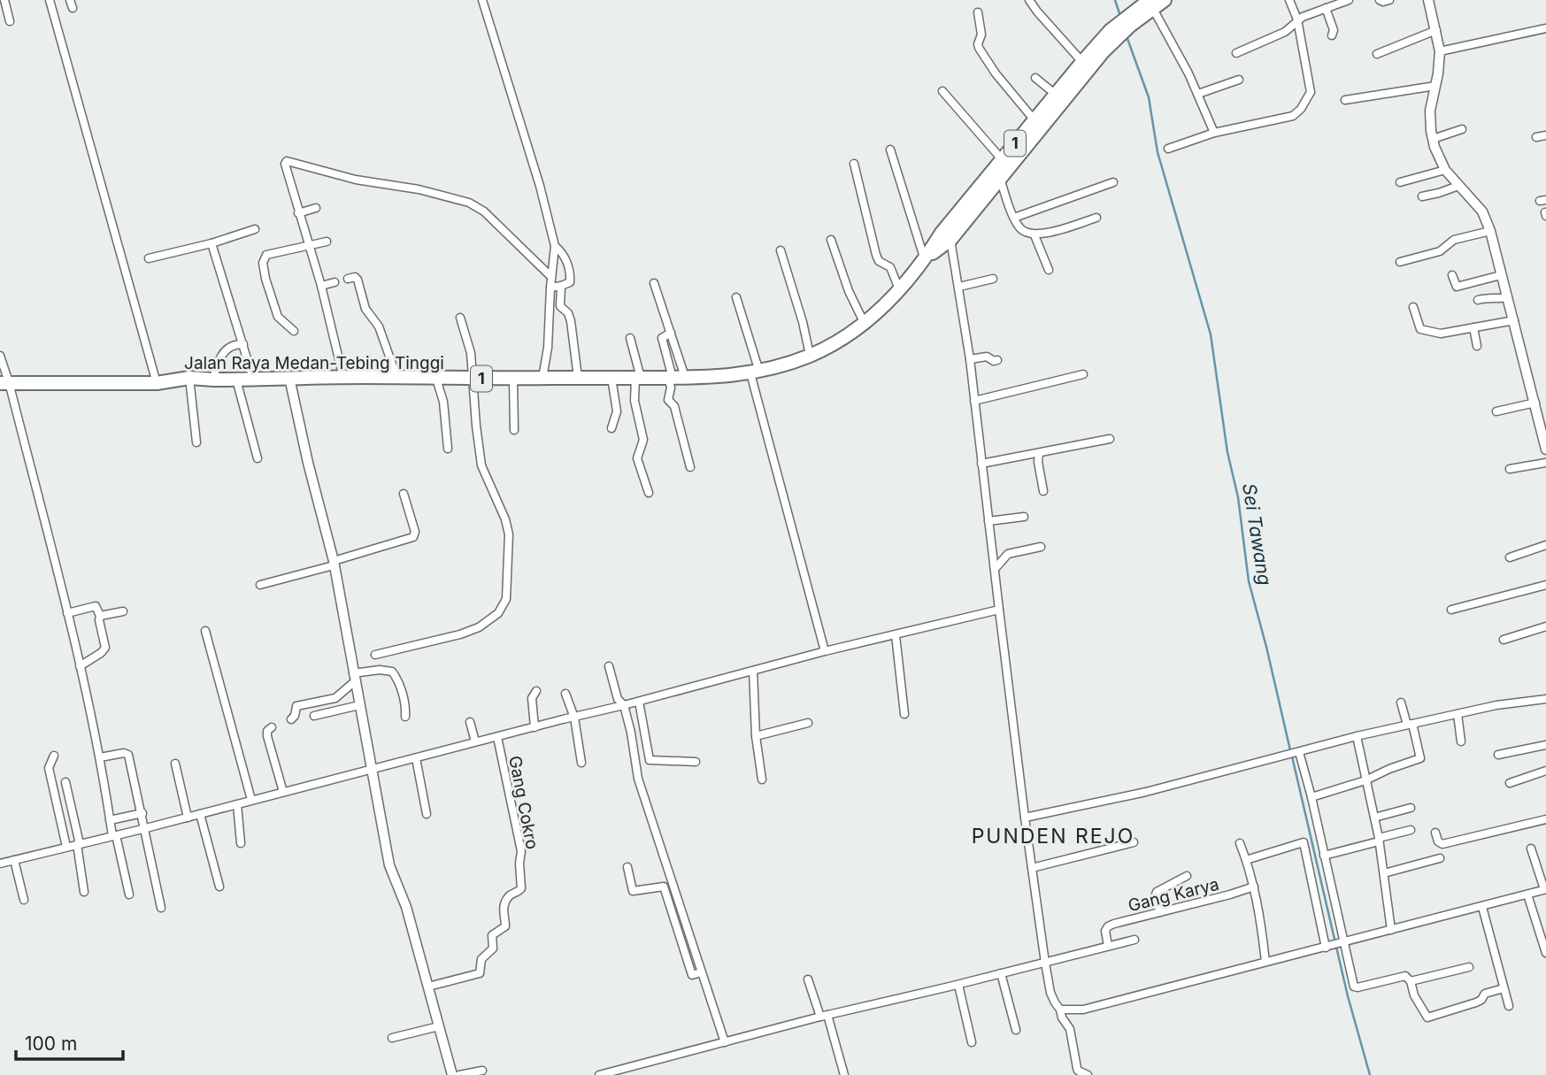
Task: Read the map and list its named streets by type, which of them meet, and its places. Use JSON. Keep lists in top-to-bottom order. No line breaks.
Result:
{"streets":{"highway":["1","Jalan Raya Medan-Tebing Tinggi"],"street":["Gang Cokro","Gang Karya"]},"districts":["PUNDEN REJO"],"water":["Sei Tawang"],"scale_bar":"100 m"}
